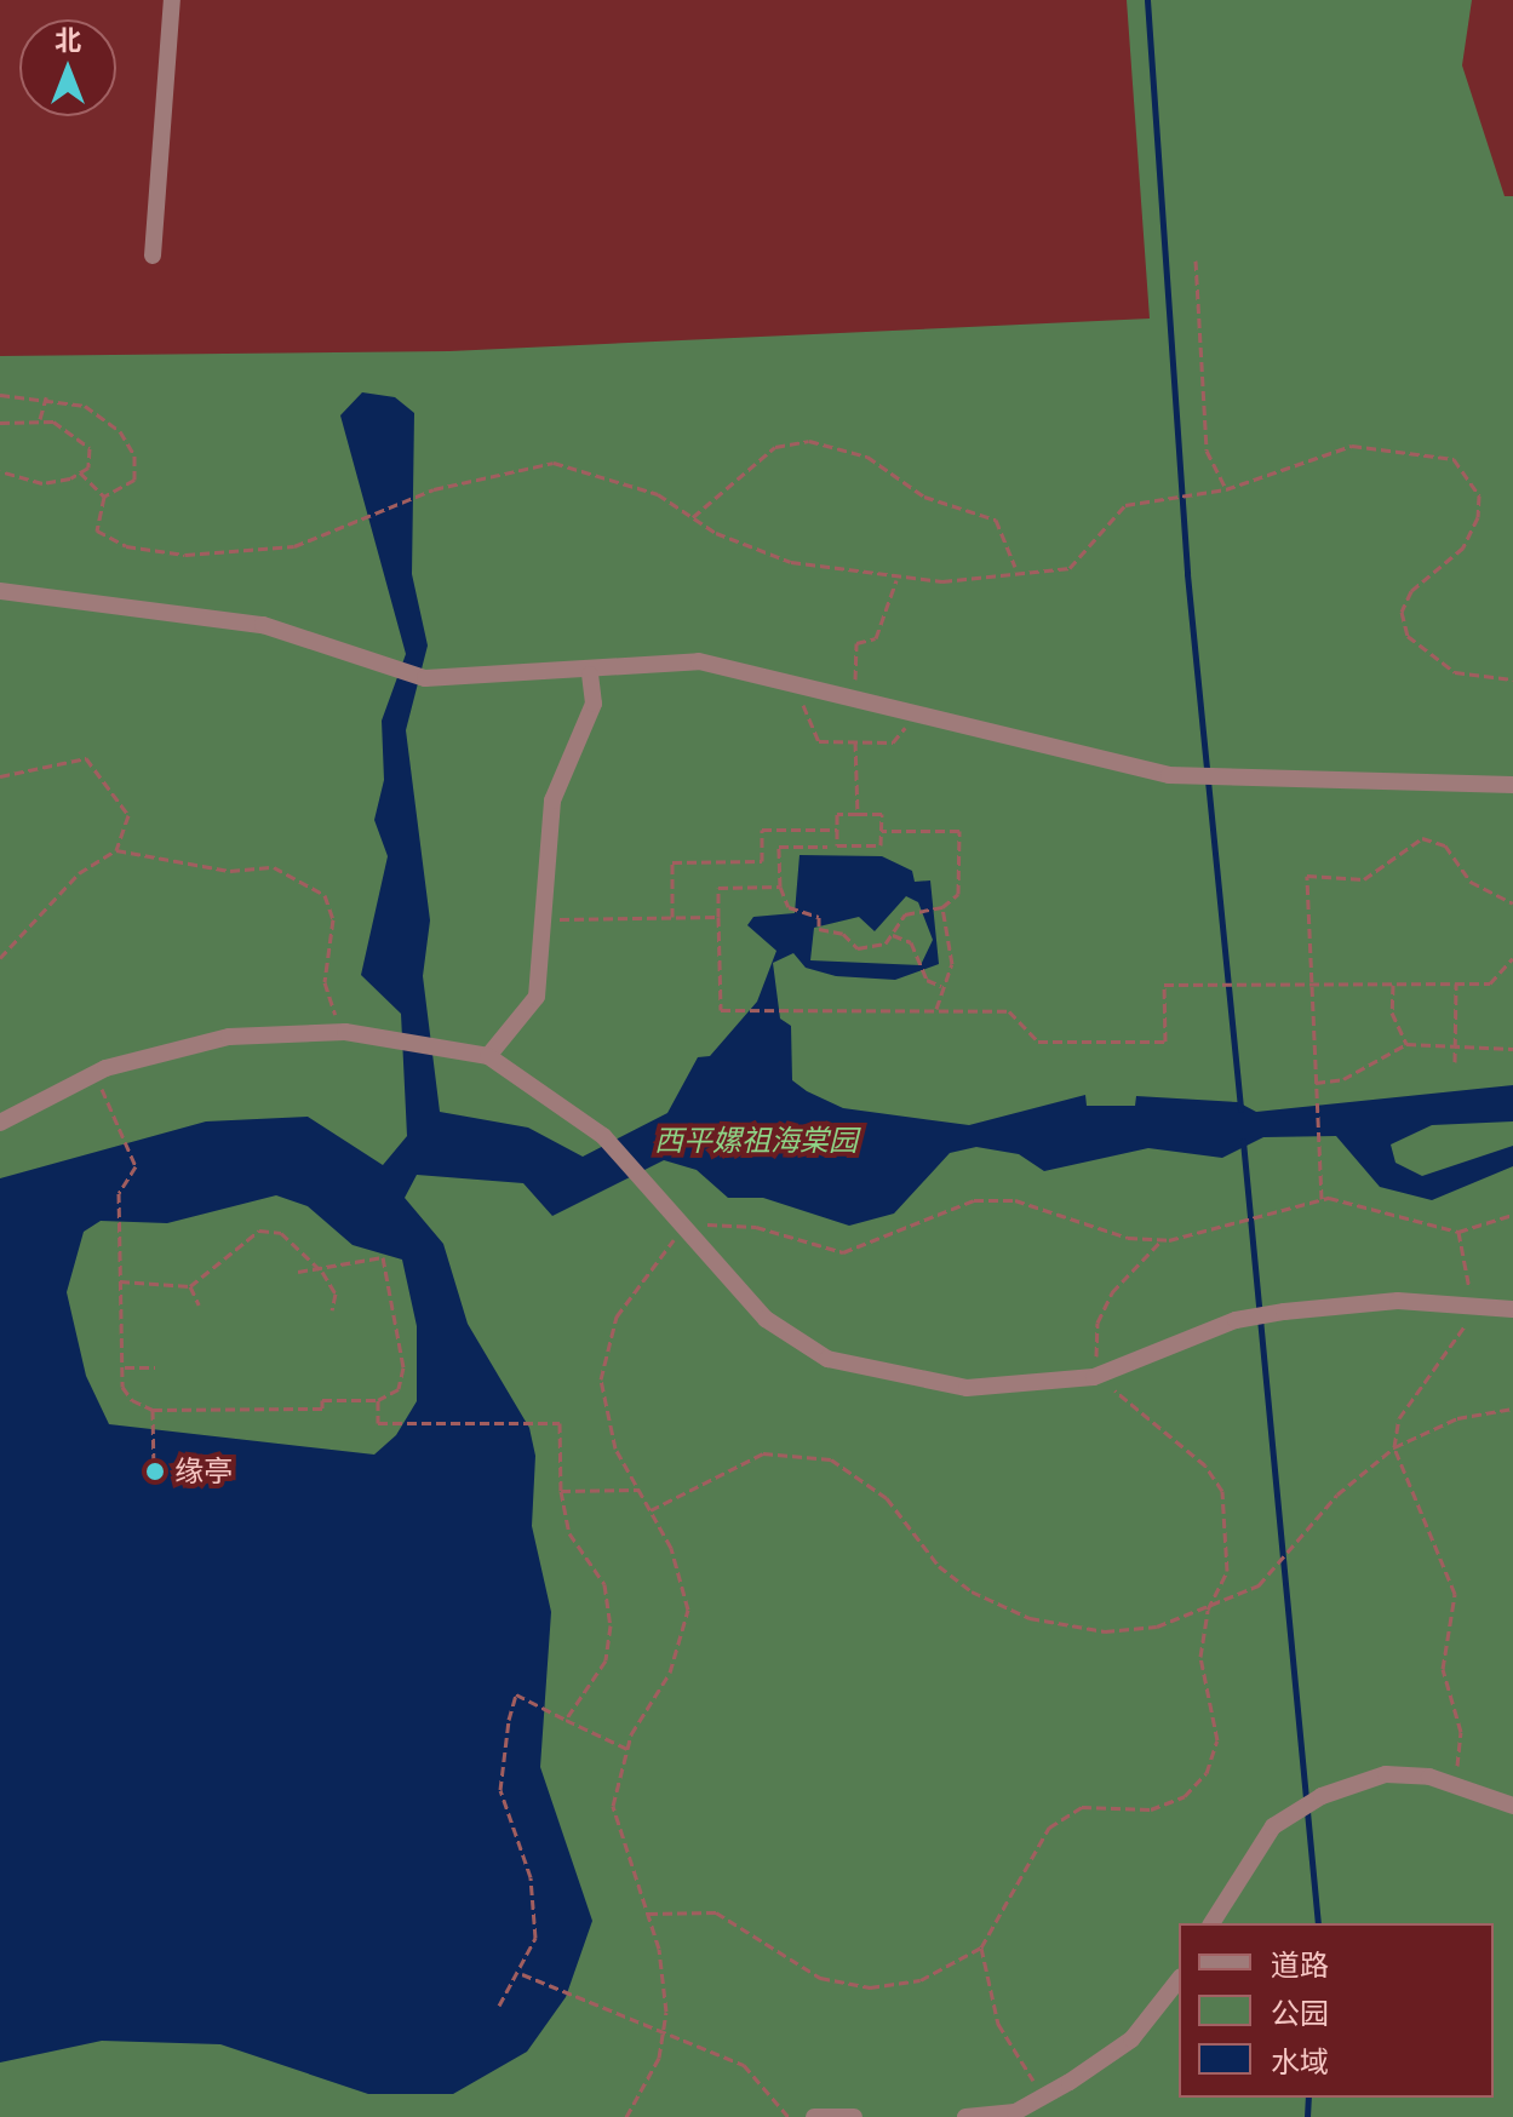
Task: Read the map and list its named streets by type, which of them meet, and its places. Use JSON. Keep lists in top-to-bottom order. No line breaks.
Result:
{"parks":["西平嫘祖海棠园"],"places":["缘亭"],"legend":["道路","公园","水域"],"north":"top"}
